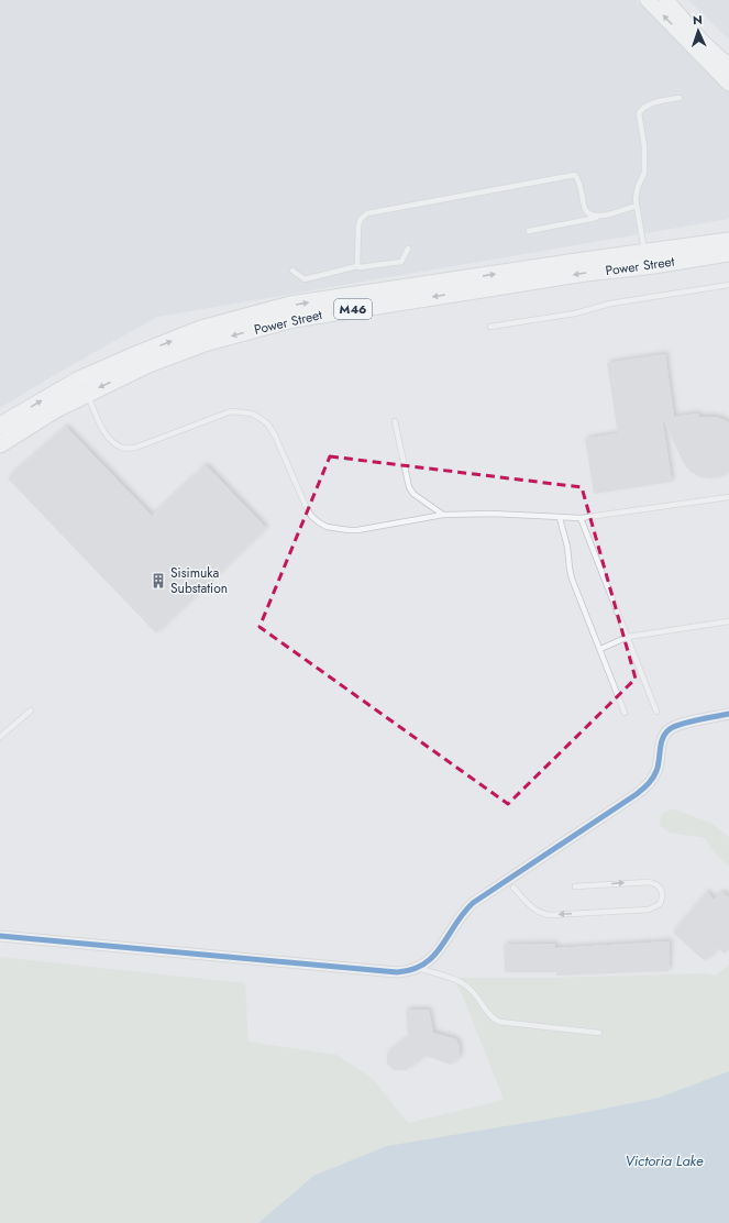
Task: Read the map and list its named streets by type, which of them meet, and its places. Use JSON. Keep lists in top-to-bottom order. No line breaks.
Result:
{"streets":{"main road":["Power Street","M46"]},"water":["Victoria Lake"],"places":{"building":["Sisimuka Substation"]},"north":"top"}
